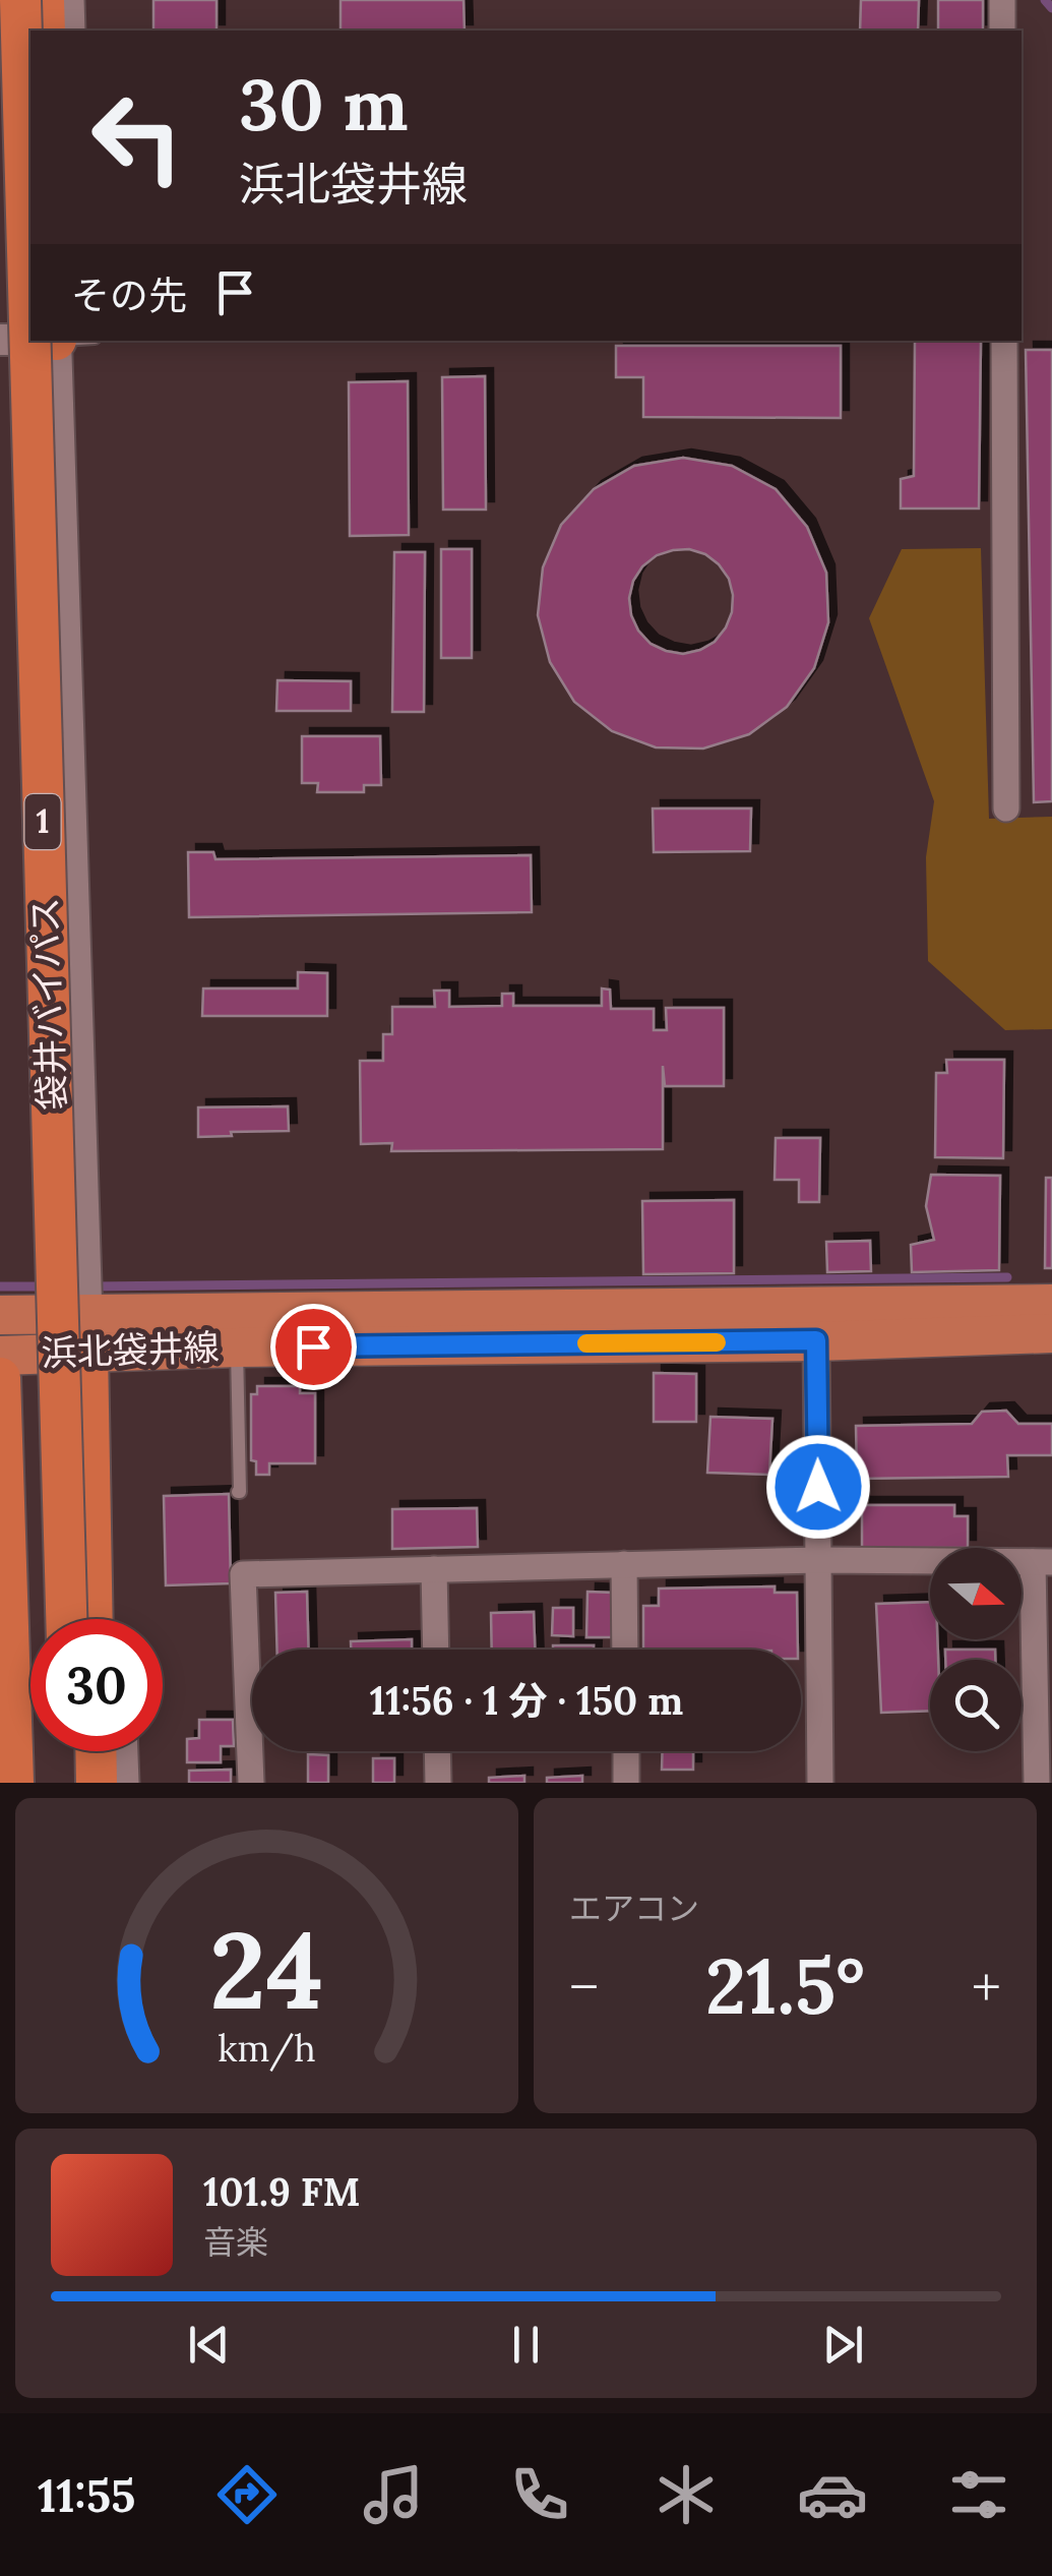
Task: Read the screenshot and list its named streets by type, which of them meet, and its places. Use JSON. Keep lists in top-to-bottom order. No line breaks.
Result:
{"streets":{"highway":["1","袋井バイパス"],"main road":["浜北袋井線"]},"north":"right","page":{"turn":["30 m","浜北袋井線"],"then":"その先","limit":"30","trip":"11:56 · 1 分 · 150 m","tile":"エアコン","heat":["−","21.5°","+"],"song":["101.9 FM","音楽"],"tabs":"11:55","gauge":["24","km/h"]}}
